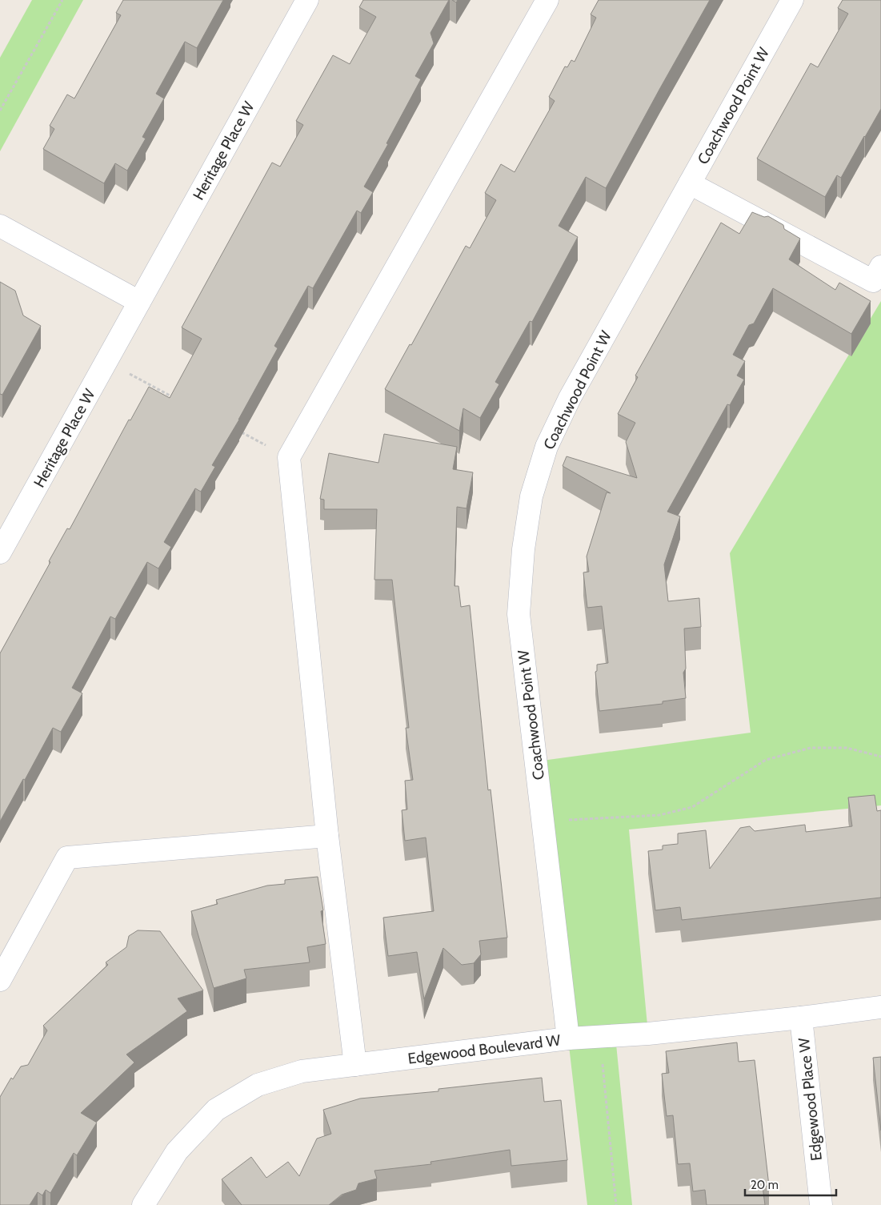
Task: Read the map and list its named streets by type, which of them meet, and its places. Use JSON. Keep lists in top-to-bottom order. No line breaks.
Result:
{"streets":{"street":["Coachwood Point W","Heritage Place W","Edgewood Boulevard W","Edgewood Place W"]},"crossings":[["Coachwood Point W","Edgewood Boulevard W"],["Edgewood Boulevard W","Edgewood Place W"]],"scale_bar":"20 m"}
